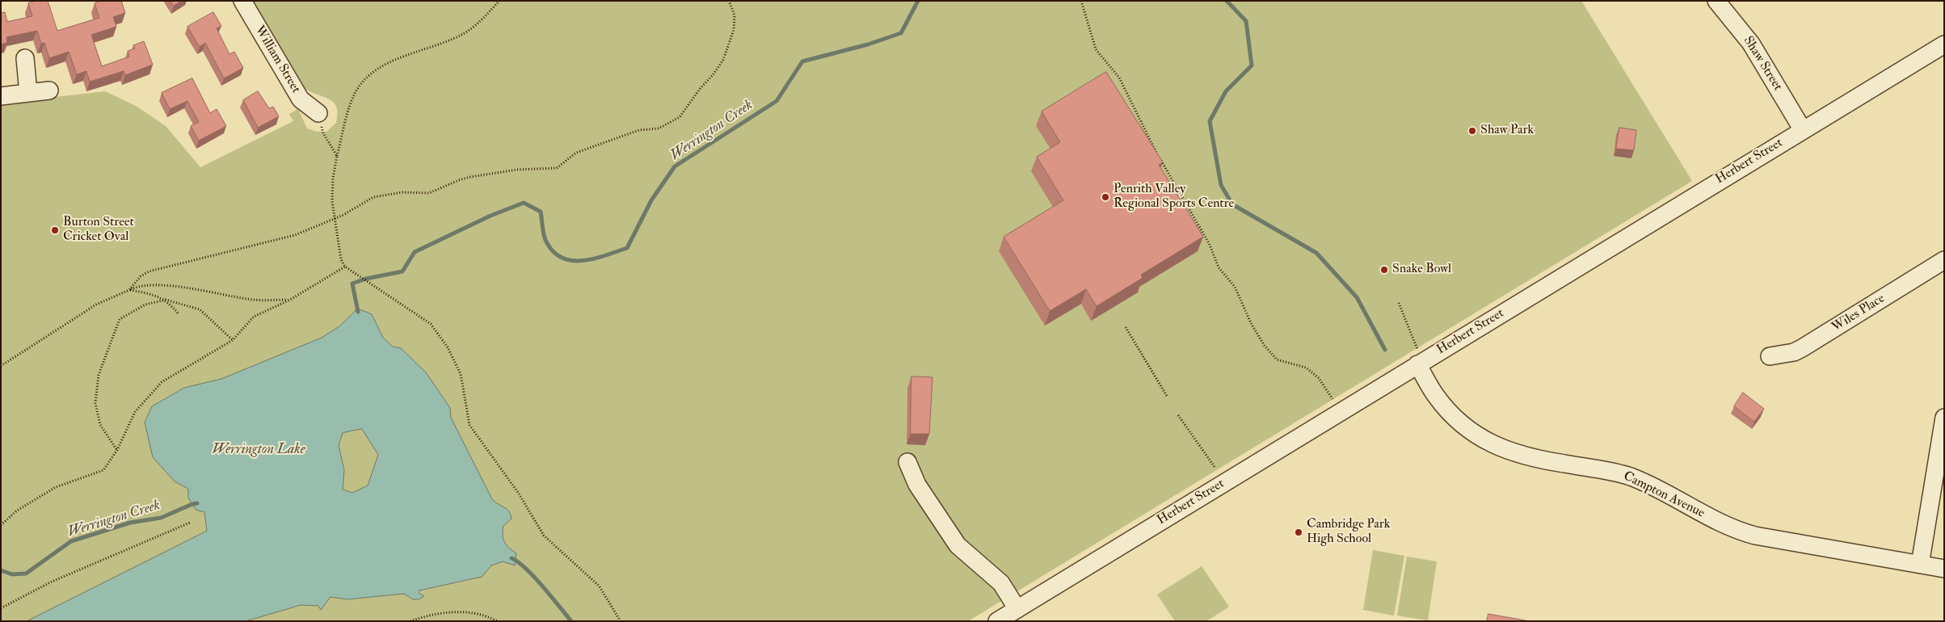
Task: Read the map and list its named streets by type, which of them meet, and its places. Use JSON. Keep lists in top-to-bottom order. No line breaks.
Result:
{"streets":{"street":["William Street","Shaw Street","Herbert Street","Wiles Place","Campton Avenue"]},"crossings":[["Shaw Street","Herbert Street"],["Herbert Street","Campton Avenue"]],"water":["Werrington Creek","Werrington Lake"],"places":["Shaw Park","Penrith Valley Regional Sports Centre","Burton Street Cricket Oval","Snake Bowl","Cambridge Park High School"]}
